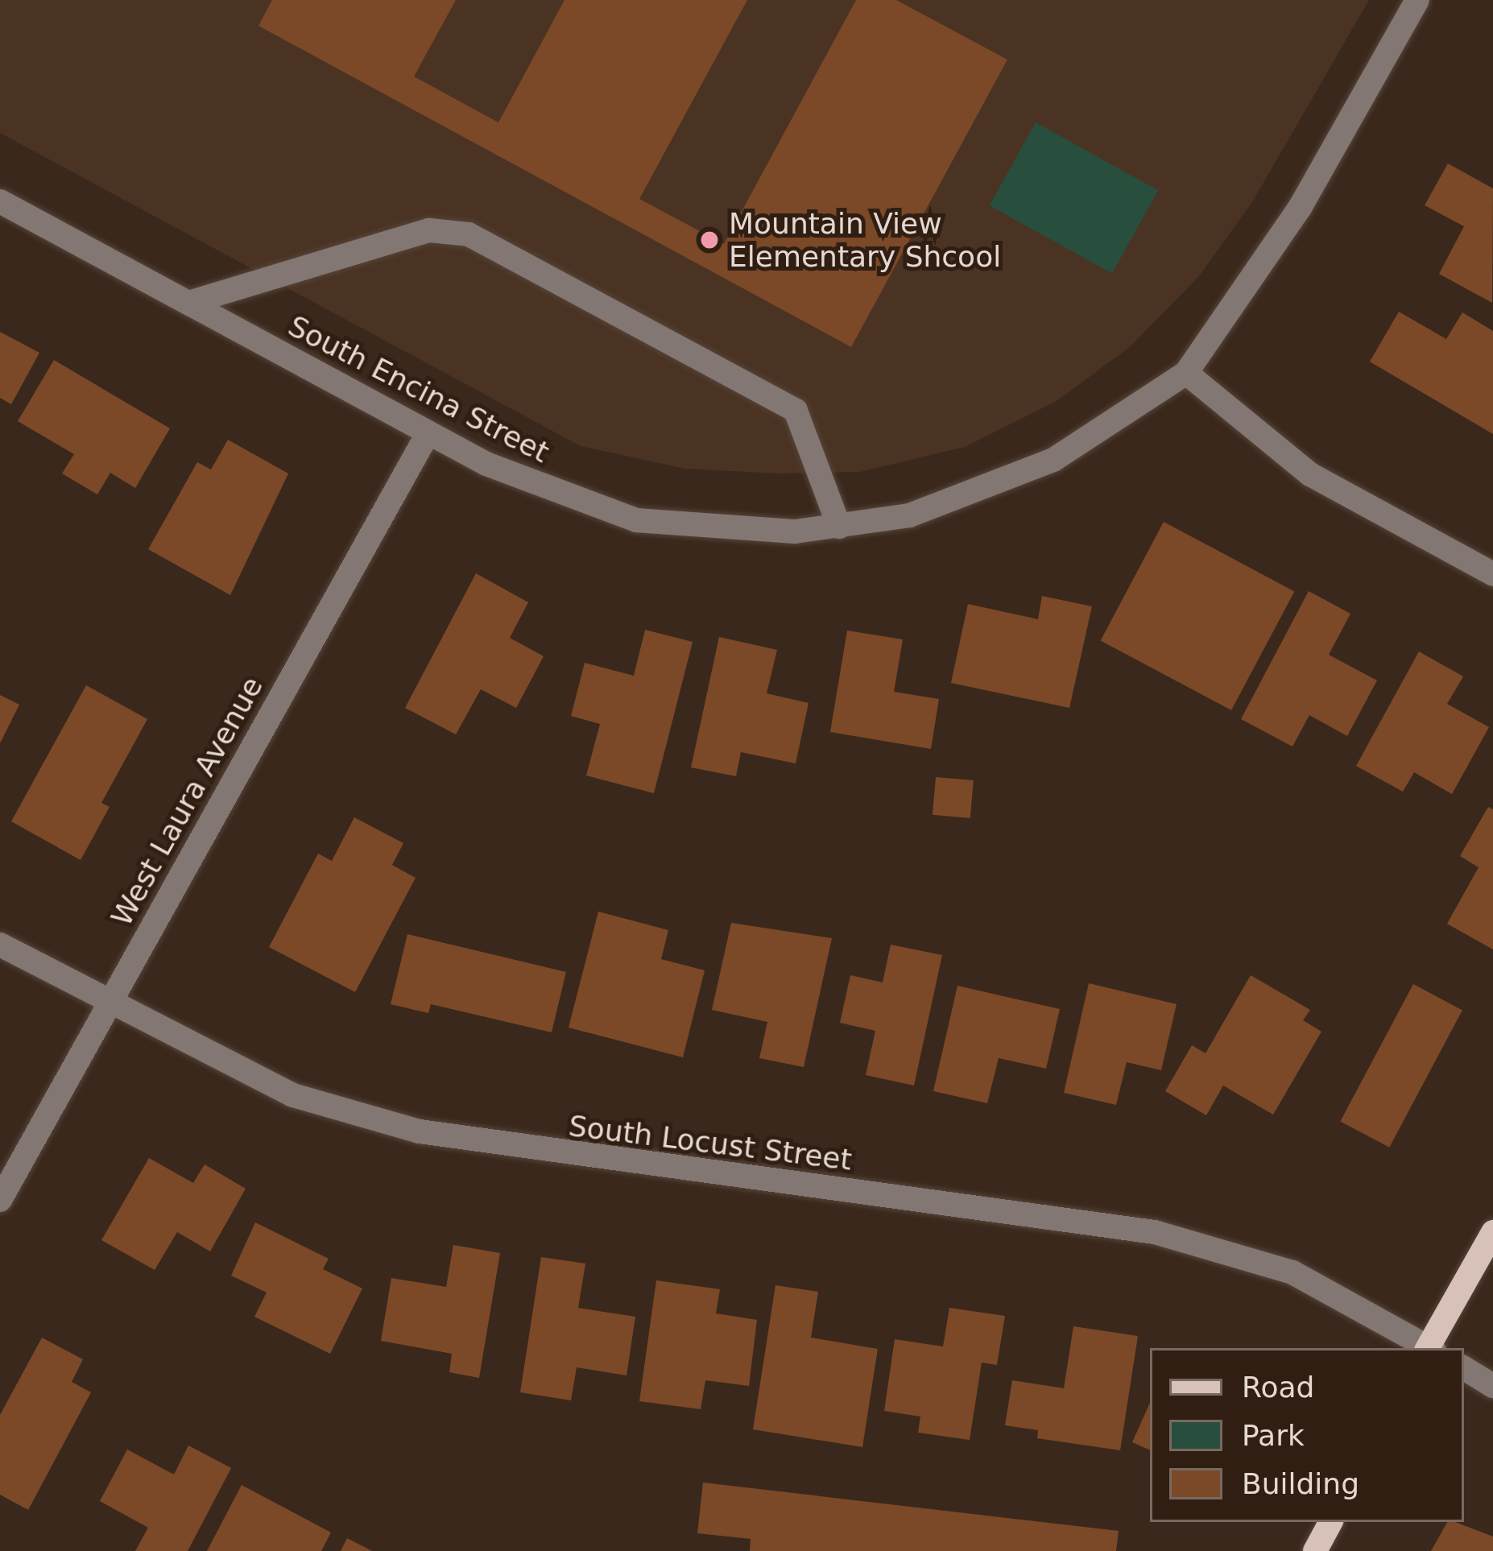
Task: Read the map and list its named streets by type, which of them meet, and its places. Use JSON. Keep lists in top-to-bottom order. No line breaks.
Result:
{"streets":{"street":["South Encina Street","West Laura Avenue","South Locust Street"]},"crossings":[["South Encina Street","West Laura Avenue"],["West Laura Avenue","South Locust Street"]],"places":["Mountain View Elementary Shcool"],"legend":["Road","Park","Building"]}
